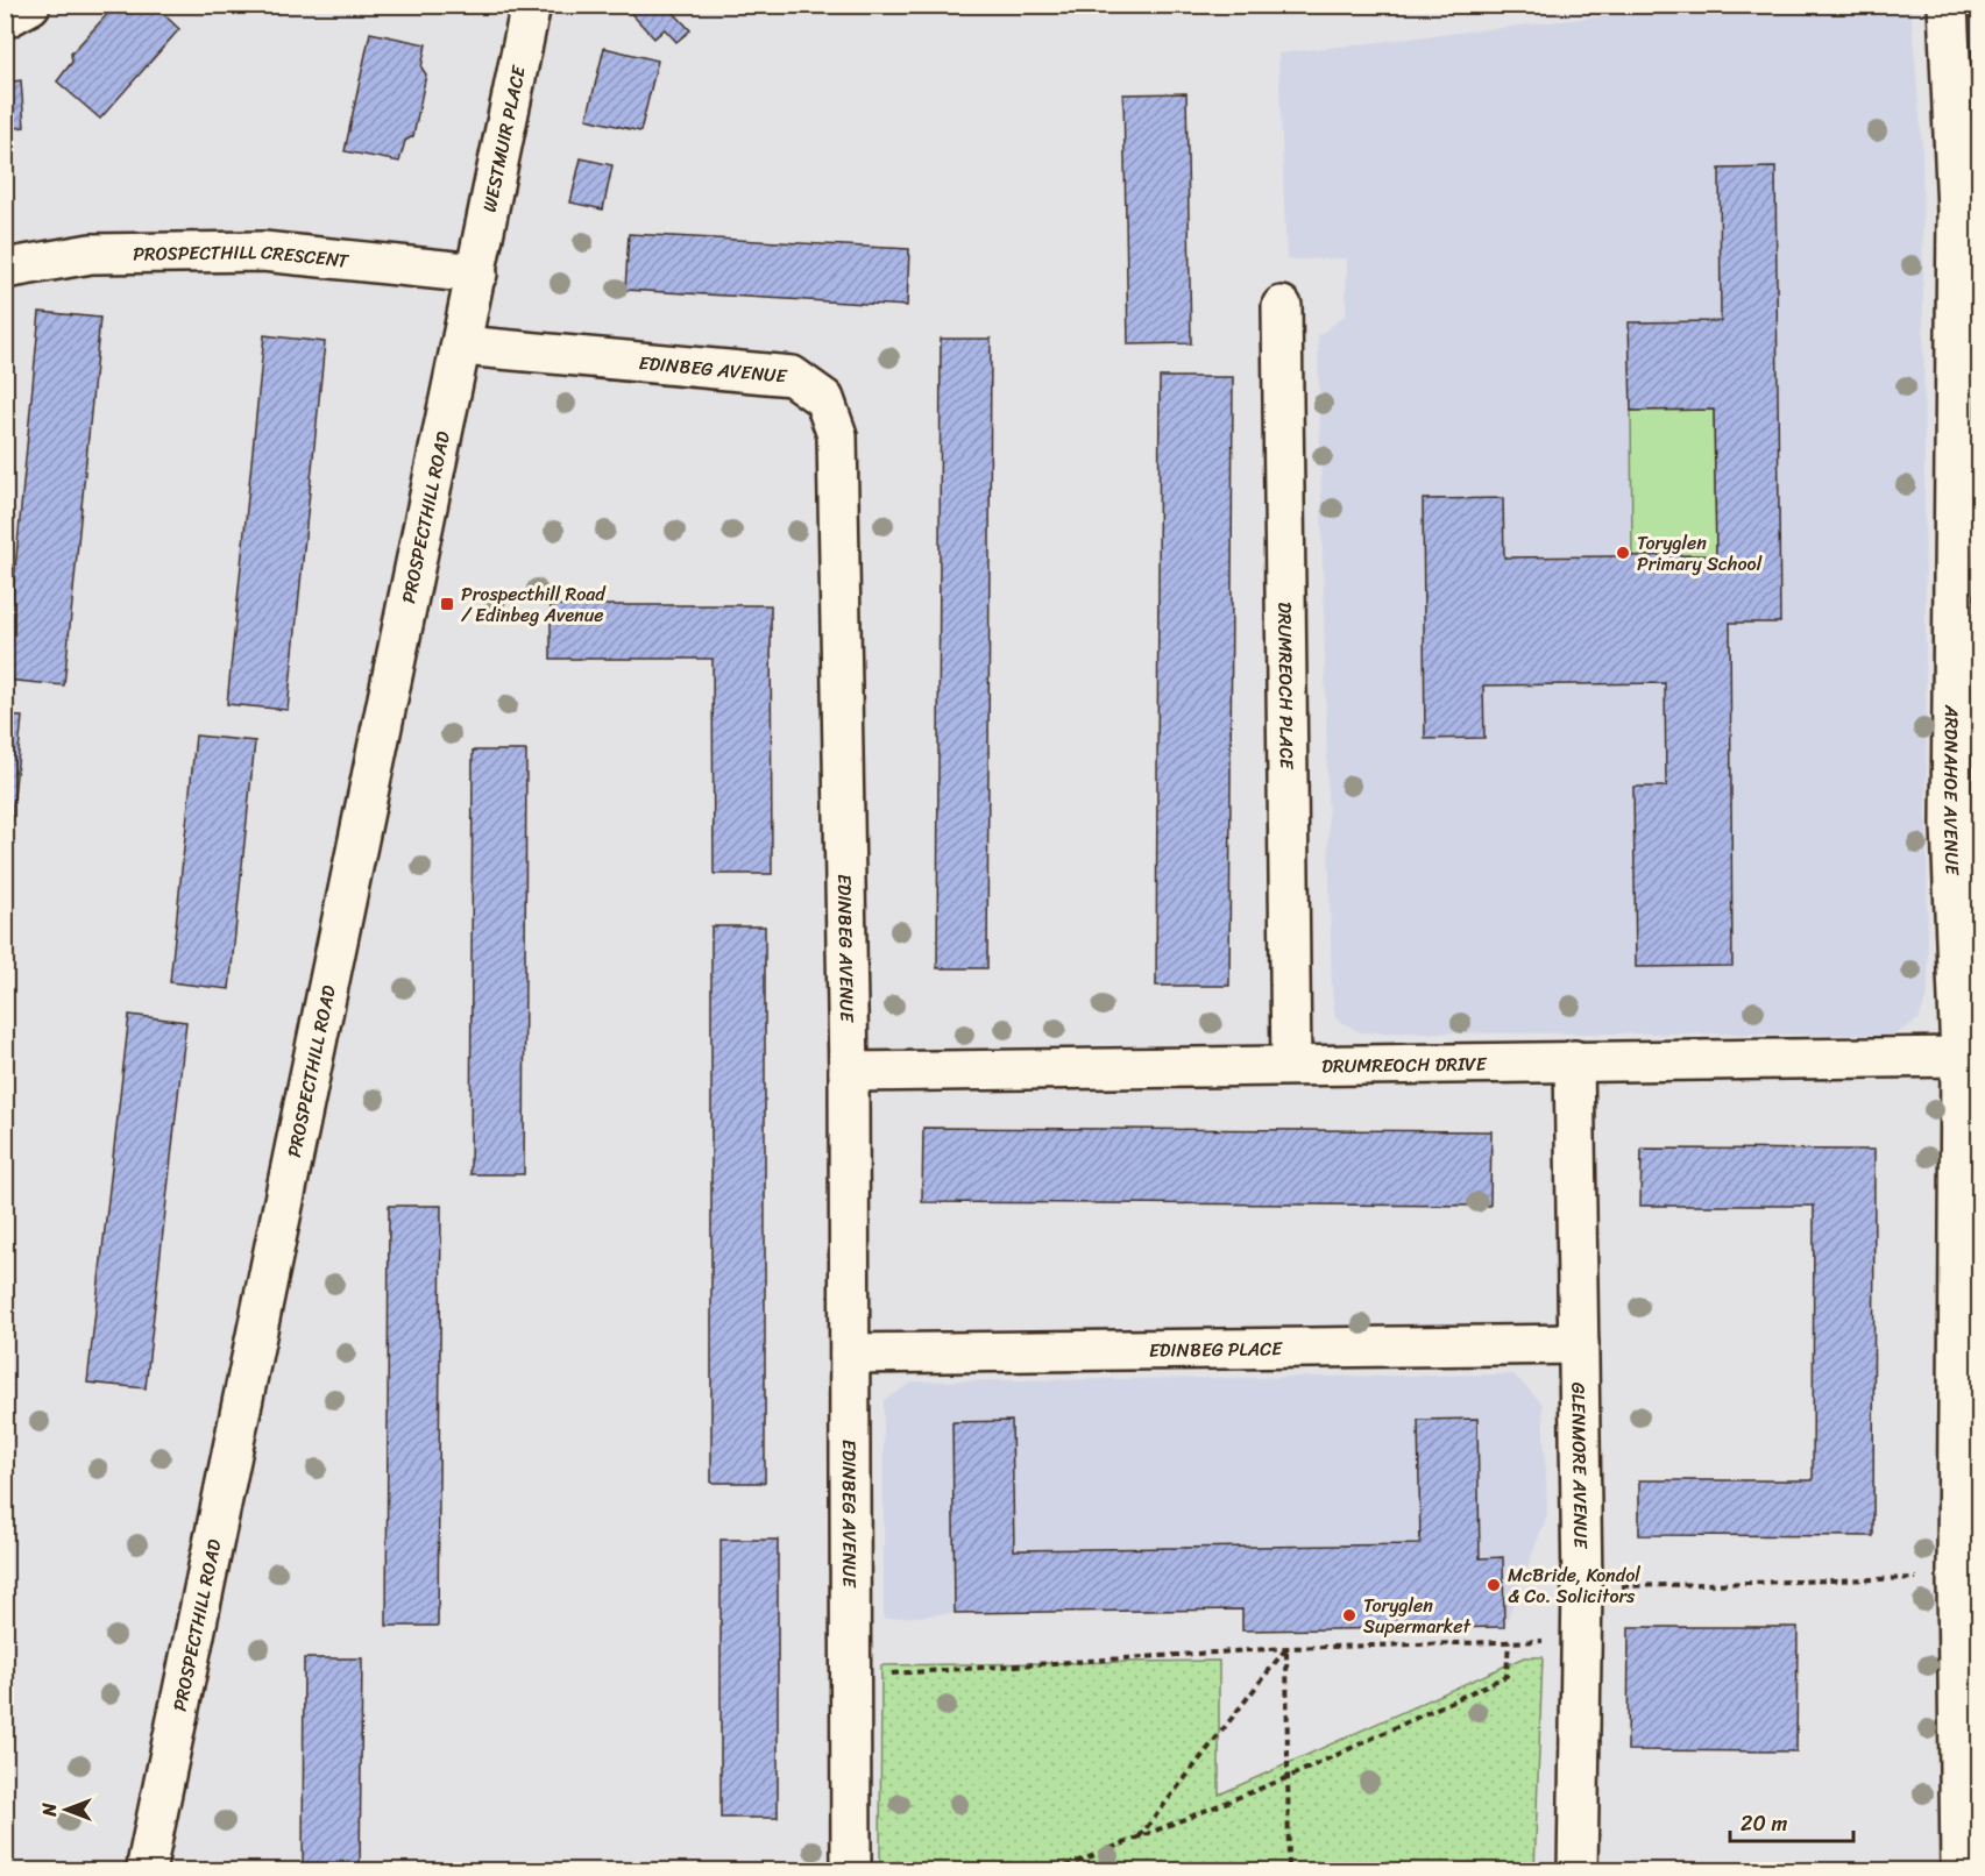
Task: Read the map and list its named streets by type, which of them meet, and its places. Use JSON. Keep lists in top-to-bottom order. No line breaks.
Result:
{"streets":{"street":["WESTMUIR PLACE","PROSPECTHILL CRESCENT","EDINBEG AVENUE","PROSPECTHILL ROAD","DRUMREOCH PLACE","ARDNAHOE AVENUE","DRUMREOCH DRIVE","EDINBEG PLACE","GLENMORE AVENUE"]},"crossings":[["WESTMUIR PLACE","PROSPECTHILL CRESCENT"],["WESTMUIR PLACE","PROSPECTHILL ROAD"],["PROSPECTHILL CRESCENT","PROSPECTHILL ROAD"],["EDINBEG AVENUE","PROSPECTHILL ROAD"],["EDINBEG AVENUE","DRUMREOCH DRIVE"],["EDINBEG AVENUE","EDINBEG PLACE"],["DRUMREOCH PLACE","DRUMREOCH DRIVE"],["ARDNAHOE AVENUE","DRUMREOCH DRIVE"],["DRUMREOCH DRIVE","GLENMORE AVENUE"],["EDINBEG PLACE","GLENMORE AVENUE"]],"places":{"other":["Toryglen Primary School","McBride, Kondol & Co. Solicitors","Toryglen Supermarket"],"transit":["Prospecthill Road / Edinbeg Avenue"]},"scale_bar":"20 m","north":"left"}
